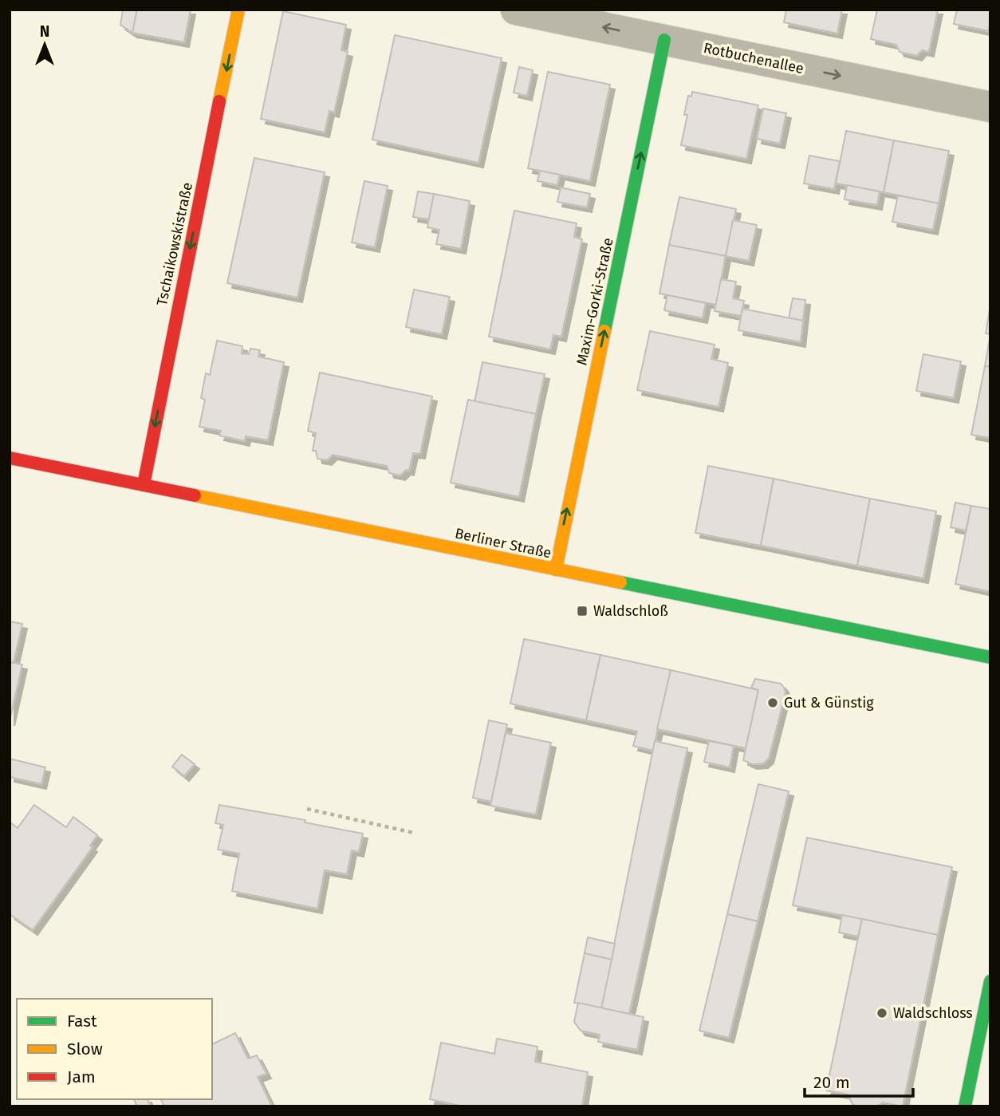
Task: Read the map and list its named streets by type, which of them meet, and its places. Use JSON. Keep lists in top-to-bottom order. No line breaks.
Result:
{"streets":{"street":["Rotbuchenallee","Tschaikowskistraße","Maxim-Gorki-Straße","Berliner Straße"]},"crossings":[["Rotbuchenallee","Maxim-Gorki-Straße"],["Tschaikowskistraße","Berliner Straße"],["Maxim-Gorki-Straße","Berliner Straße"]],"one_way":["Tschaikowskistraße","Maxim-Gorki-Straße"],"places":{"transit":["Waldschloß"],"other":["Gut & Günstig","Waldschloss"]},"legend":["Fast","Slow","Jam"],"scale_bar":"20 m","north":"top"}
